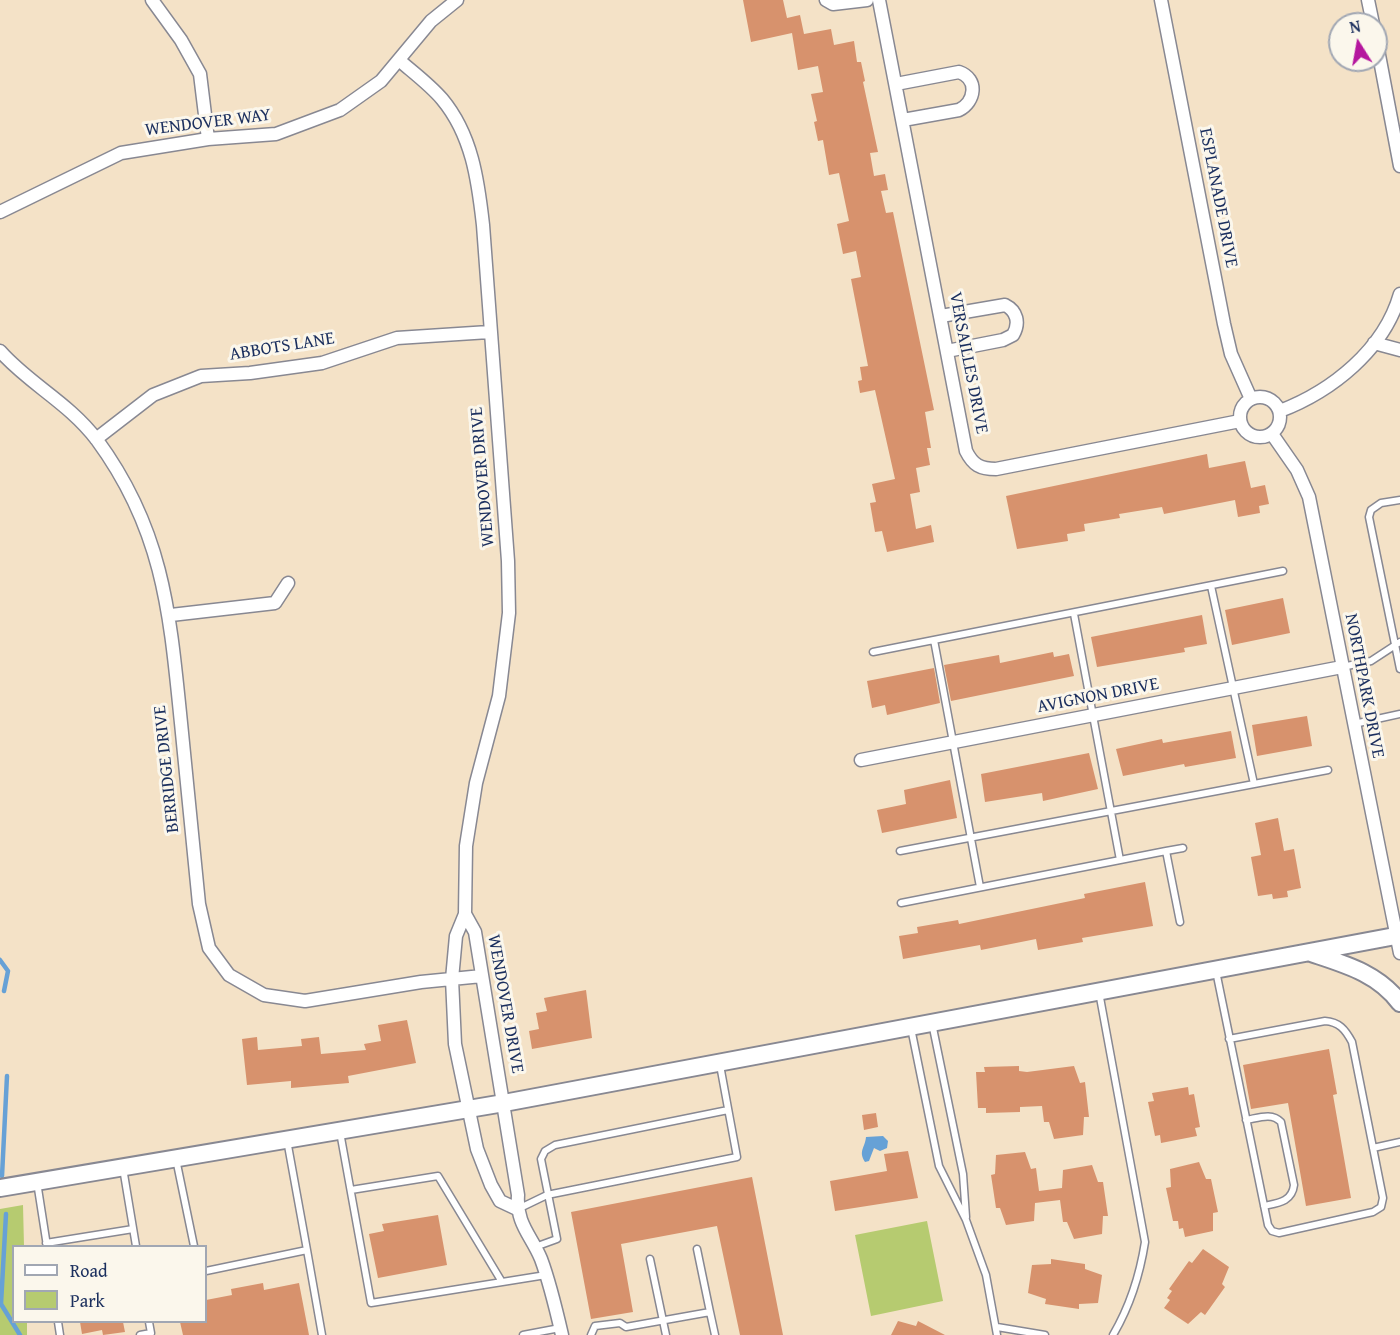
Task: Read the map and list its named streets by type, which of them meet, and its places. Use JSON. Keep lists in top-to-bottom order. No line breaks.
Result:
{"streets":{"street":["WENDOVER WAY","ESPLANADE DRIVE","ABBOTS LANE","VERSAILLES DRIVE","WENDOVER DRIVE","NORTHPARK DRIVE","AVIGNON DRIVE","BERRIDGE DRIVE"]},"crossings":[["WENDOVER WAY","WENDOVER DRIVE"],["ESPLANADE DRIVE","VERSAILLES DRIVE"],["ESPLANADE DRIVE","NORTHPARK DRIVE"],["ABBOTS LANE","WENDOVER DRIVE"],["ABBOTS LANE","BERRIDGE DRIVE"],["VERSAILLES DRIVE","NORTHPARK DRIVE"],["WENDOVER DRIVE","BERRIDGE DRIVE"],["NORTHPARK DRIVE","AVIGNON DRIVE"]],"legend":["Road","Park"],"north":"top"}
